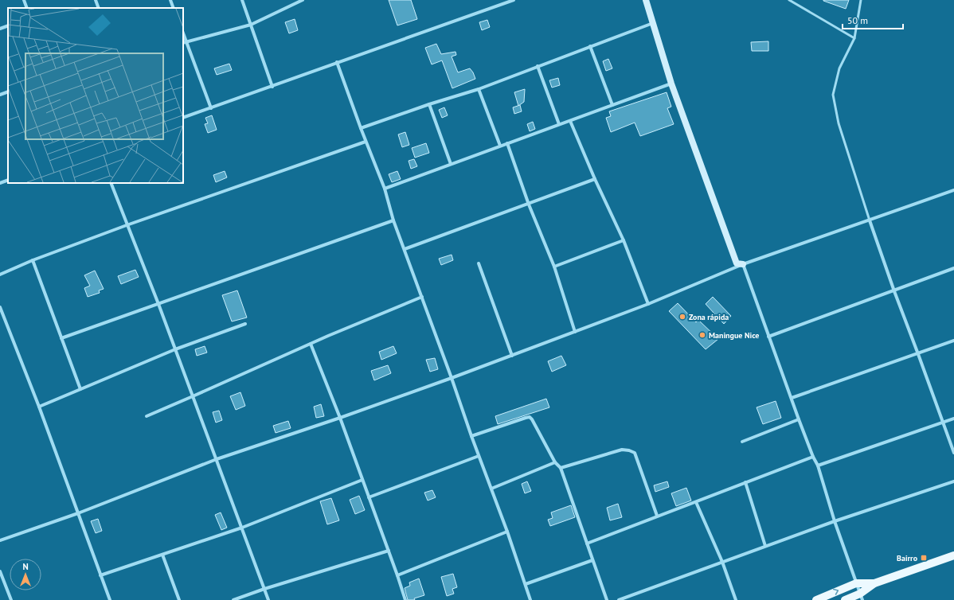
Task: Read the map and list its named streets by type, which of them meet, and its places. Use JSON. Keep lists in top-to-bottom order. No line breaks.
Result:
{"places":{"other":["Zona rápida","Maningue Nice"],"transit":["Bairro"]},"scale_bar":"50 m","north":"top"}
